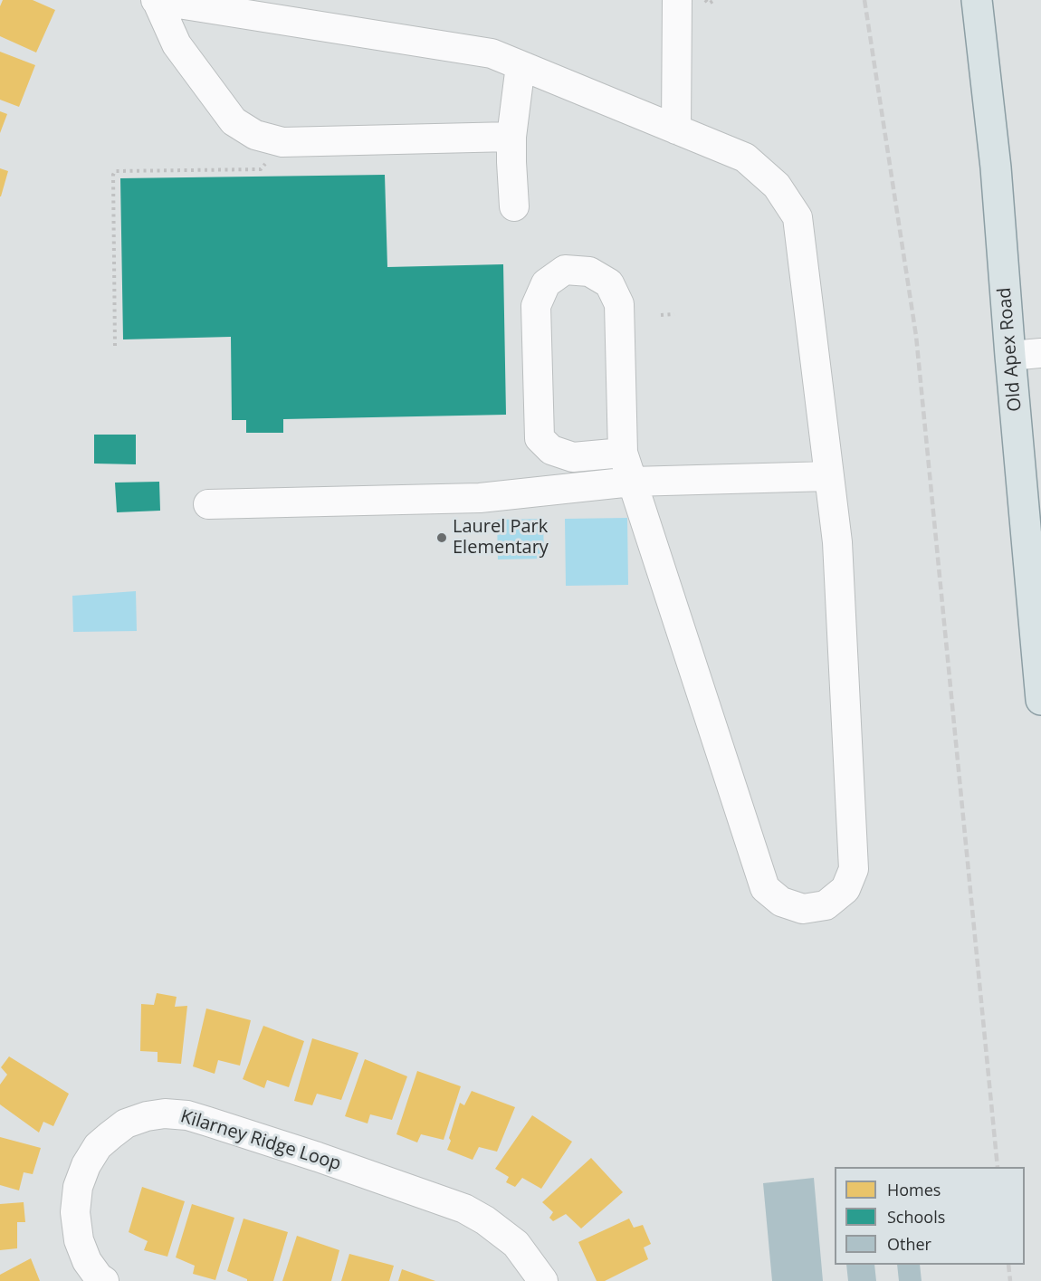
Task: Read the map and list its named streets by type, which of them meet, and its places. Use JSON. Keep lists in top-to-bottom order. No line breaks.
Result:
{"streets":{"main road":["Old Apex Road"],"street":["Kilarney Ridge Loop"]},"places":["Laurel Park Elementary"],"legend":["Homes","Schools","Other"]}
